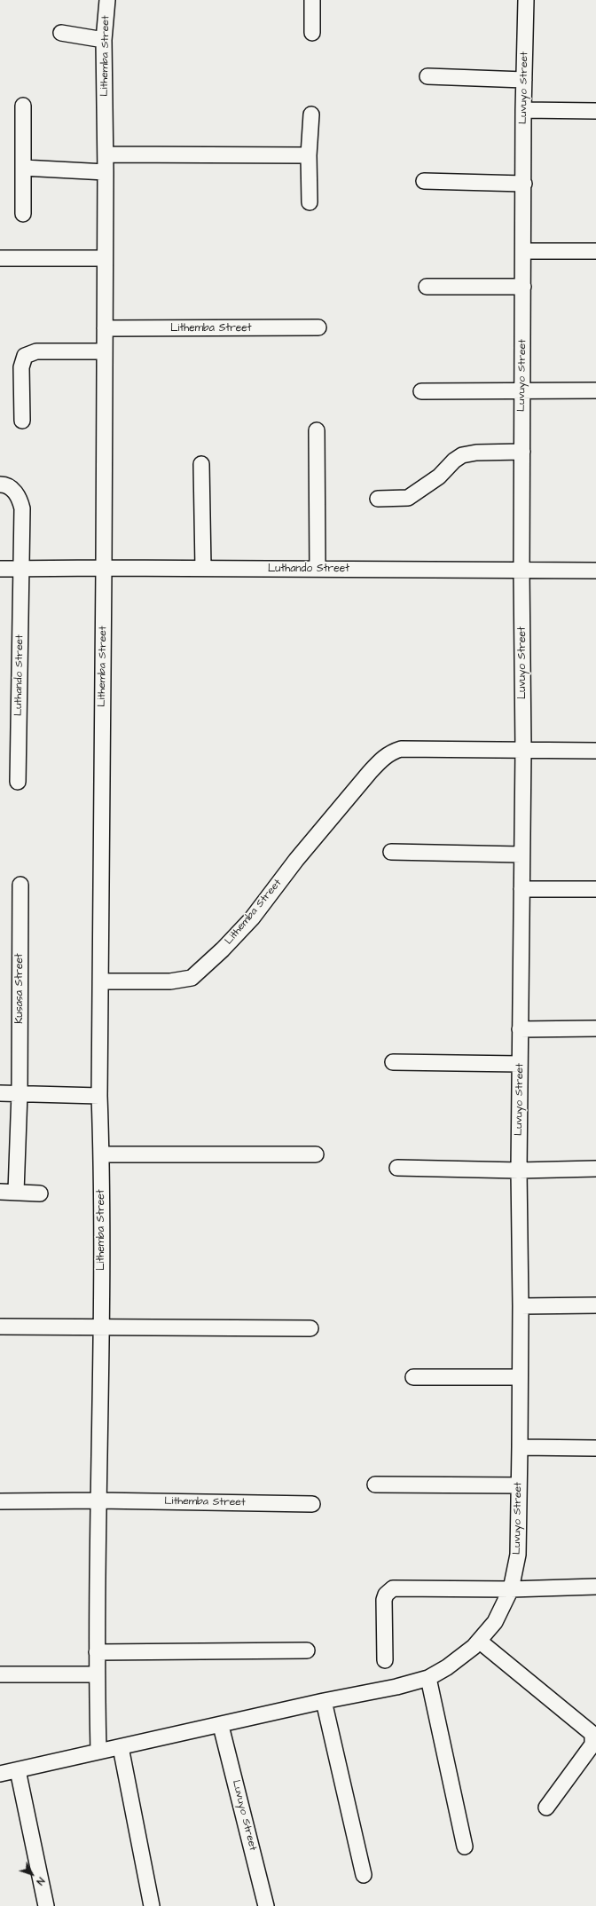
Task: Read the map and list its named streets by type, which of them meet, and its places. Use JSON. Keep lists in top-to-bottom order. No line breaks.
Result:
{"streets":{"street":["Lithemba Street","Luvuyo Street","Luthando Street","Kusasa Street"]},"crossings":[["Lithemba Street","Luvuyo Street"],["Lithemba Street","Luthando Street"],["Luvuyo Street","Luthando Street"]],"north":"bottom right"}
